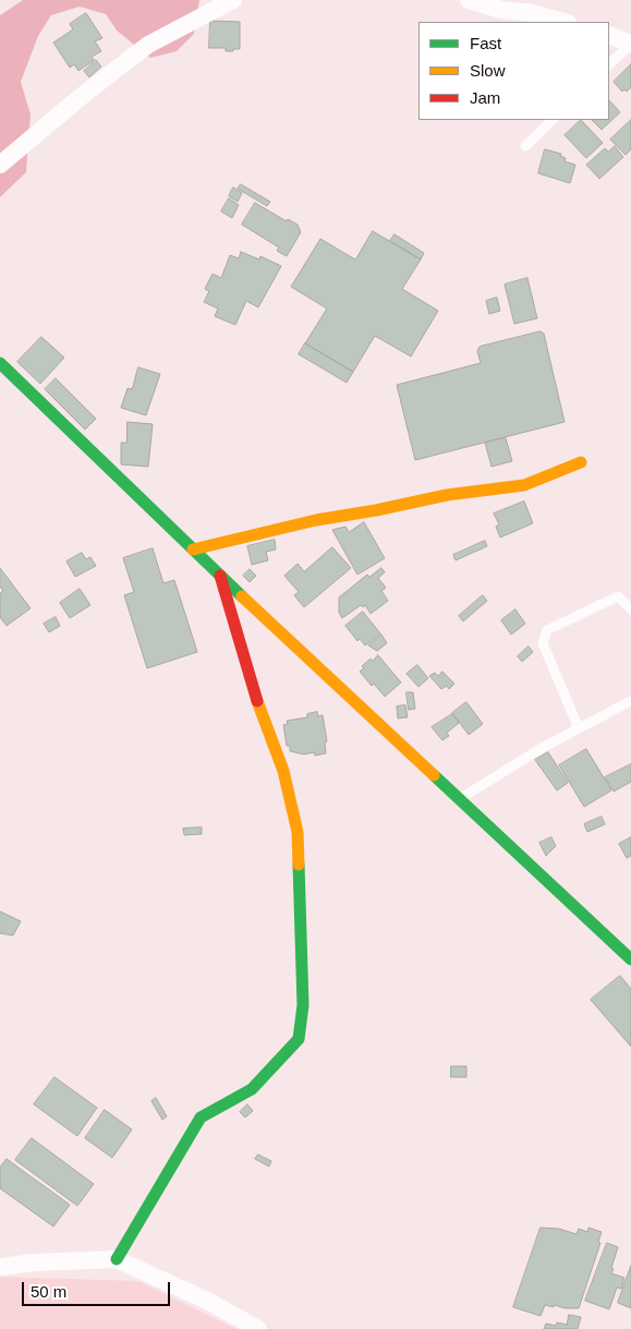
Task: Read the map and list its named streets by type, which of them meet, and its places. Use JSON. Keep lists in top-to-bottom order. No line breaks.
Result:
{"legend":["Fast","Slow","Jam"],"scale_bar":"50 m"}
